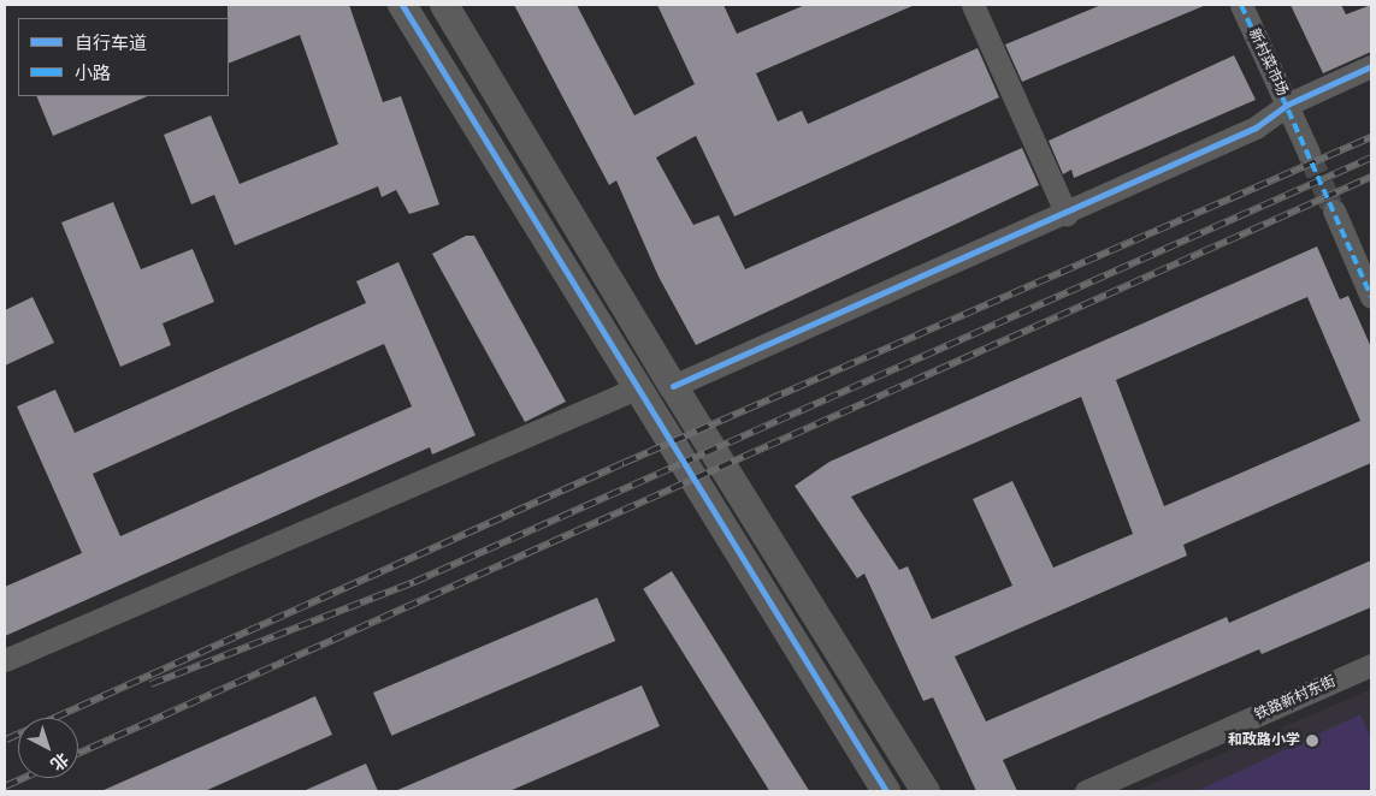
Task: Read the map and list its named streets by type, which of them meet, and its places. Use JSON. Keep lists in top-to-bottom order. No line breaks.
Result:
{"streets":{"street":["新村菜市场","铁路新村东街"]},"places":["和政路小学"],"legend":["自行车道","小路"],"north":"bottom right"}
